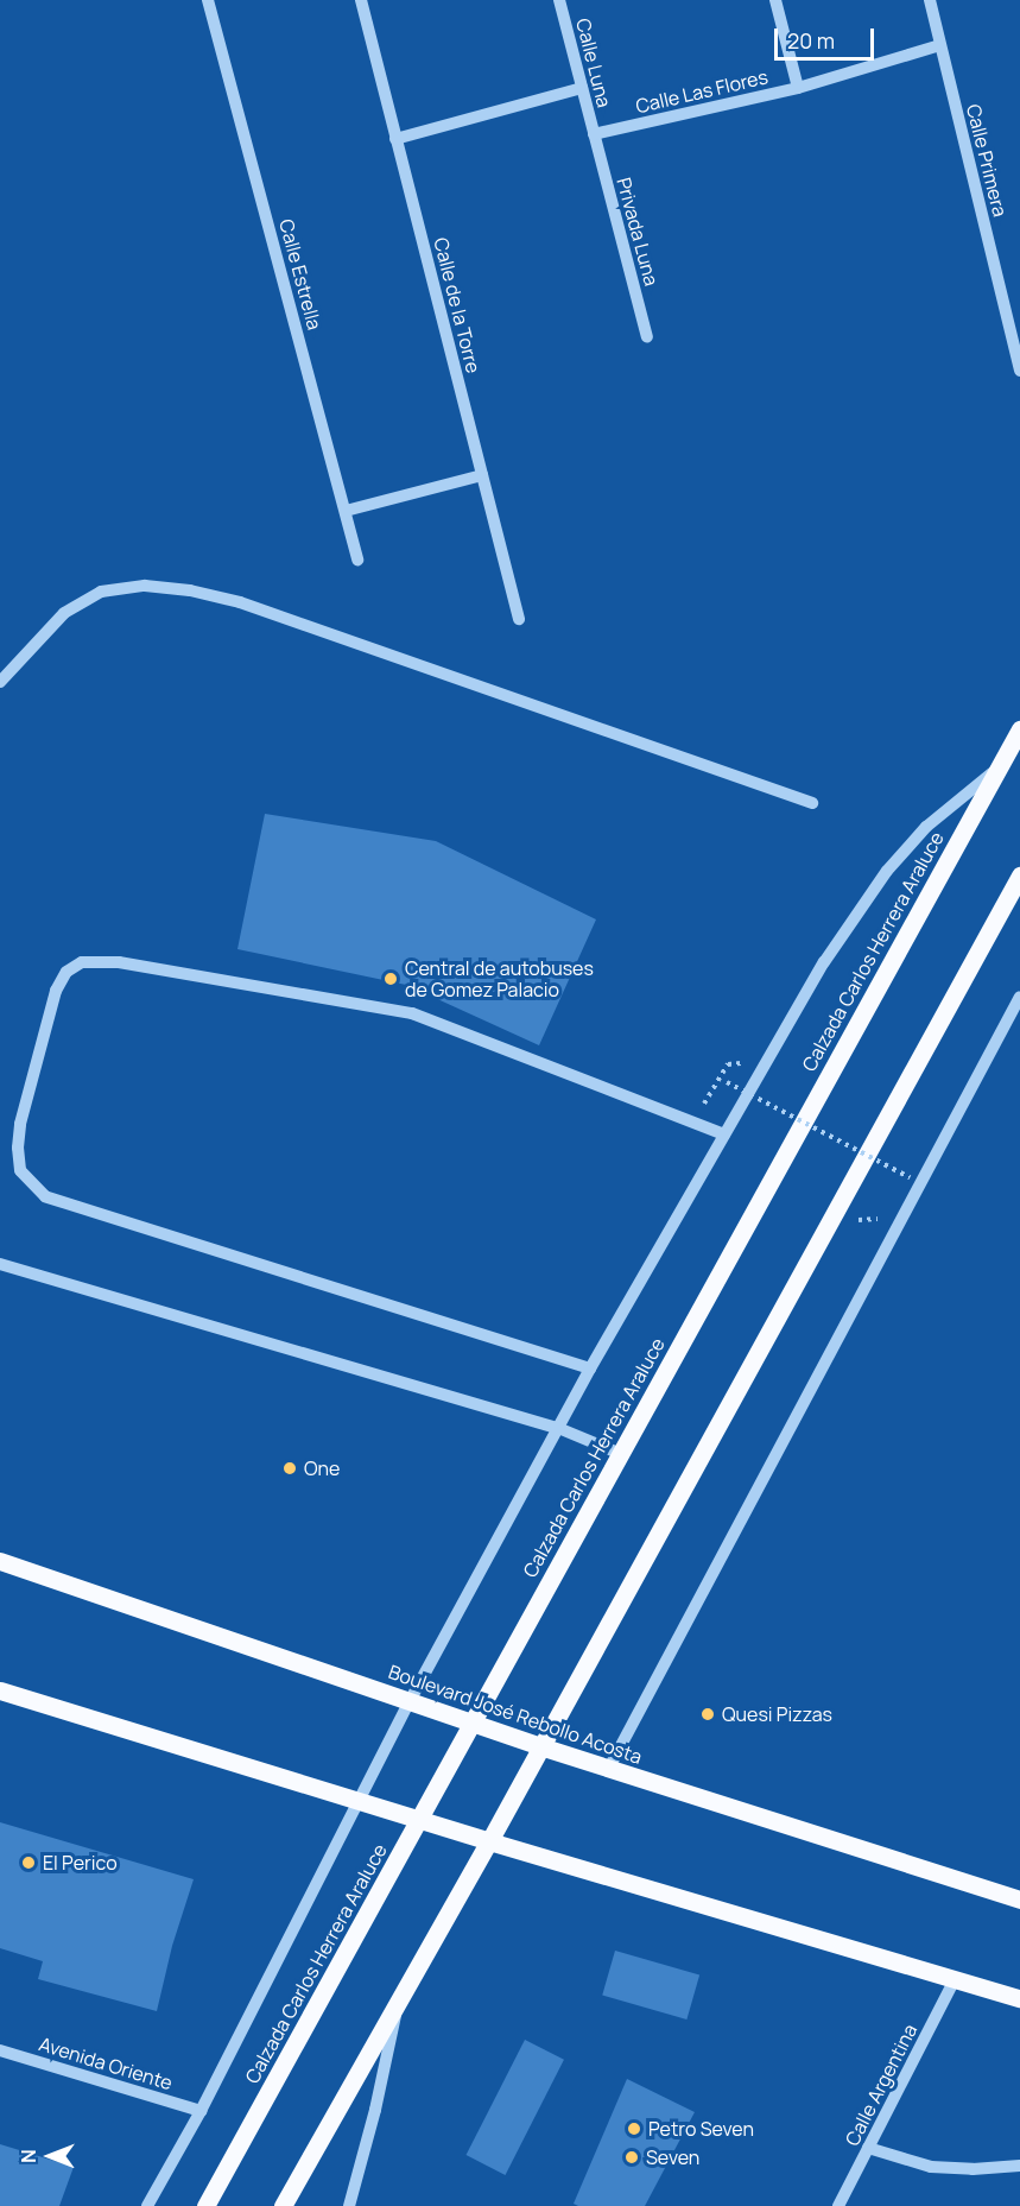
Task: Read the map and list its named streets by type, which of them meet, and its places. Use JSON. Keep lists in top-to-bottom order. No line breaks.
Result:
{"streets":{"main road":["Calzada Carlos Herrera Araluce","Boulevard José Rebollo Acosta"],"street":["Calle Luna","Calle Las Flores","Calle Primera","Privada Luna","Calle Estrella","Calle de la Torre","Avenida Oriente","Calle Argentina"]},"crossings":[["Calle Luna","Calle Las Flores"],["Calle Luna","Privada Luna"],["Calle Las Flores","Calle Primera"],["Calle Las Flores","Privada Luna"],["Calzada Carlos Herrera Araluce","Boulevard José Rebollo Acosta"]],"places":["Central de autobuses de Gomez Palacio","One","Quesi Pizzas","El Perico","Petro Seven","Seven"],"scale_bar":"20 m","north":"left"}
